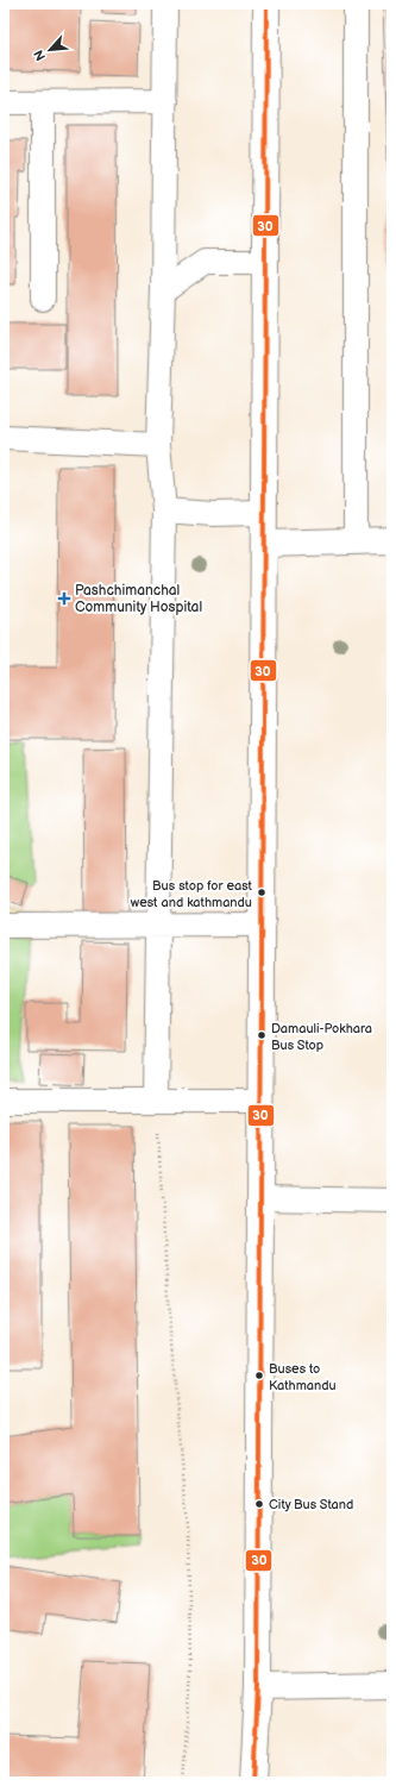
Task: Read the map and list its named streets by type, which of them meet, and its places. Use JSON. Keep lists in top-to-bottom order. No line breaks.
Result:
{"places":{"health":["Pashchimanchal Community Hospital"],"other":["Bus stop for east west and kathmandu","Damauli-Pokhara Bus Stop","Buses to Kathmandu","City Bus Stand"]},"lines":["transit line 30"],"north":"bottom left"}
